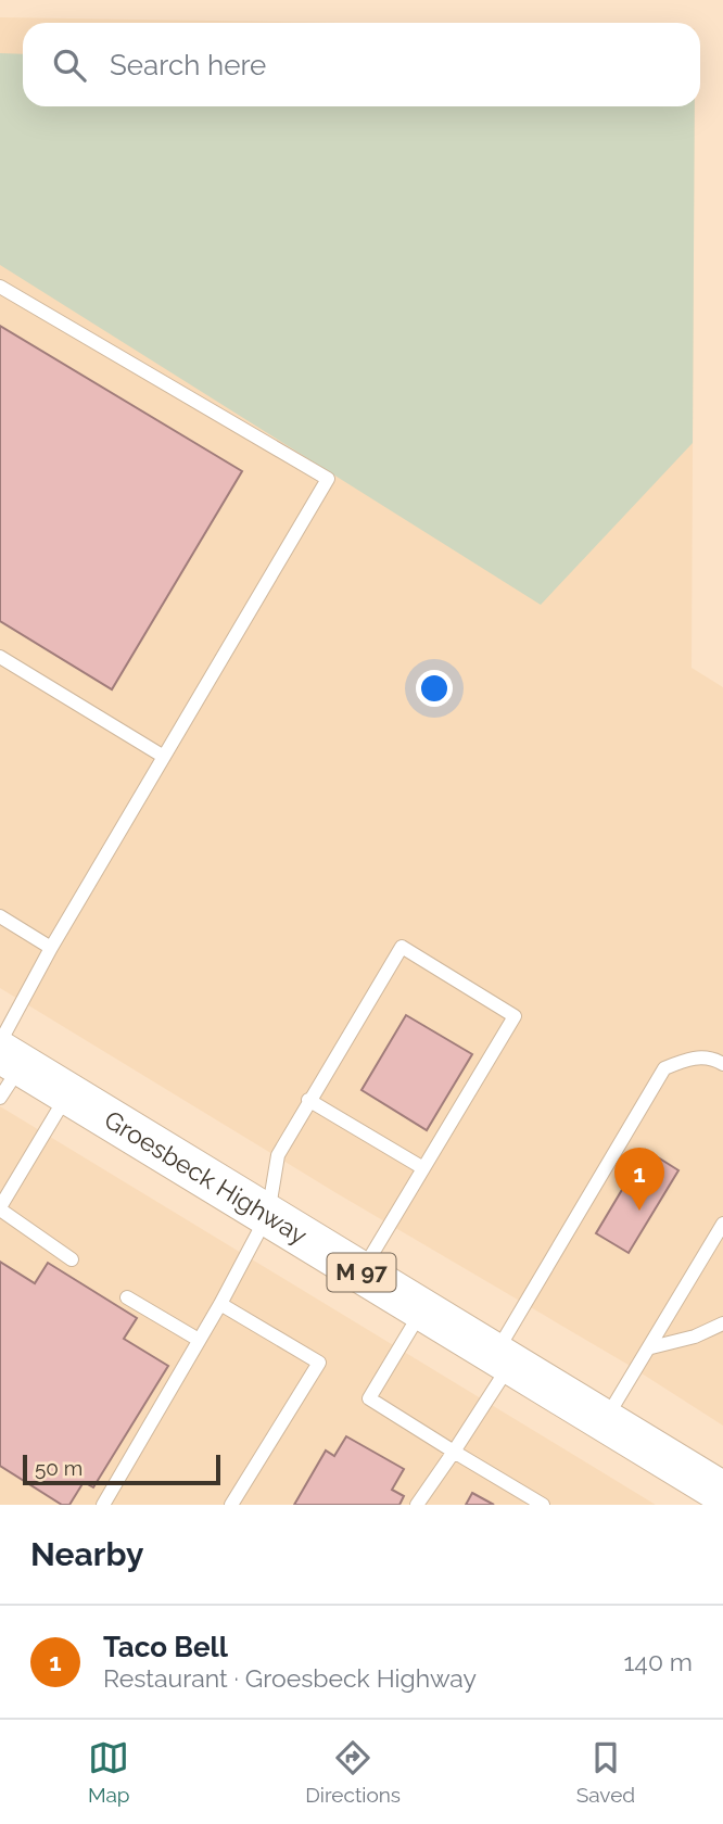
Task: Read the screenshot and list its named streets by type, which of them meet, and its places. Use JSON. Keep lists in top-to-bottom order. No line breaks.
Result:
{"streets":{"main road":["Groesbeck Highway","M 97"]},"scale_bar":"50 m","page":{"search":"Search here","pins":"1","scale":"50 m","heading":"Nearby","list":[{"mark":"1","name":"Taco Bell","note":"Restaurant · Groesbeck Highway","value":"140 m"}],"nav":["Map","Directions","Saved"]}}
